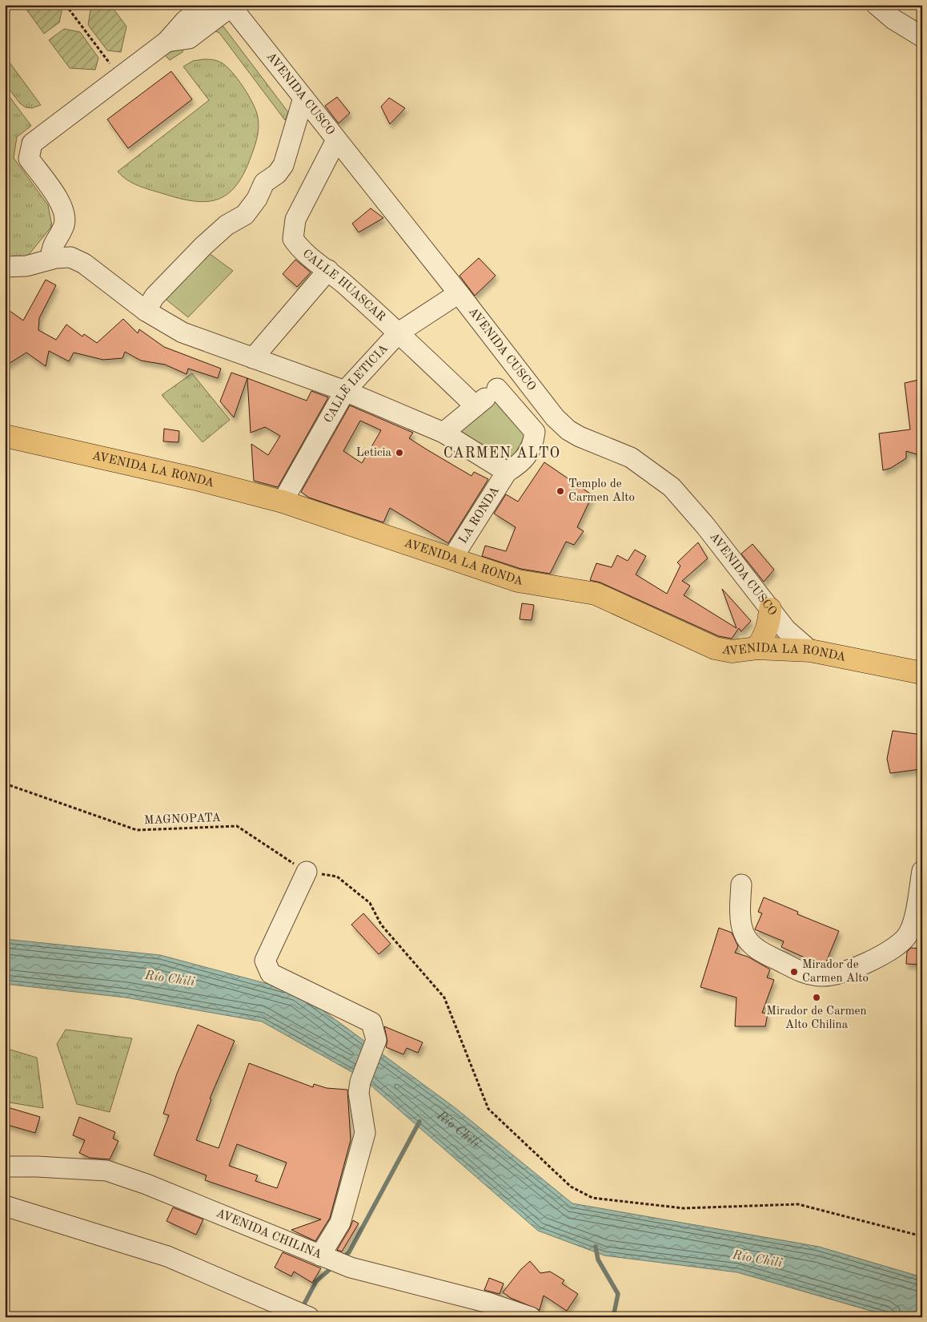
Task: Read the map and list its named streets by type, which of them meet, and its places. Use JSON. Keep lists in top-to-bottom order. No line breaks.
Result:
{"streets":{"main road":["AVENIDA LA RONDA"],"street":["AVENIDA CUSCO","CALLE HUASCAR","CALLE LETICIA","LA RONDA","AVENIDA CHILINA"],"path":["MAGNOPATA"]},"crossings":[["AVENIDA CUSCO","CALLE HUASCAR"],["AVENIDA CUSCO","CALLE LETICIA"],["AVENIDA CUSCO","AVENIDA LA RONDA"],["CALLE HUASCAR","CALLE LETICIA"],["CALLE LETICIA","AVENIDA LA RONDA"],["AVENIDA LA RONDA","LA RONDA"]],"districts":["CARMEN ALTO"],"water":["Río Chili"],"places":["Leticia","Templo de Carmen Alto","Mirador de Carmen Alto","Mirador de Carmen Alto Chilina"]}
